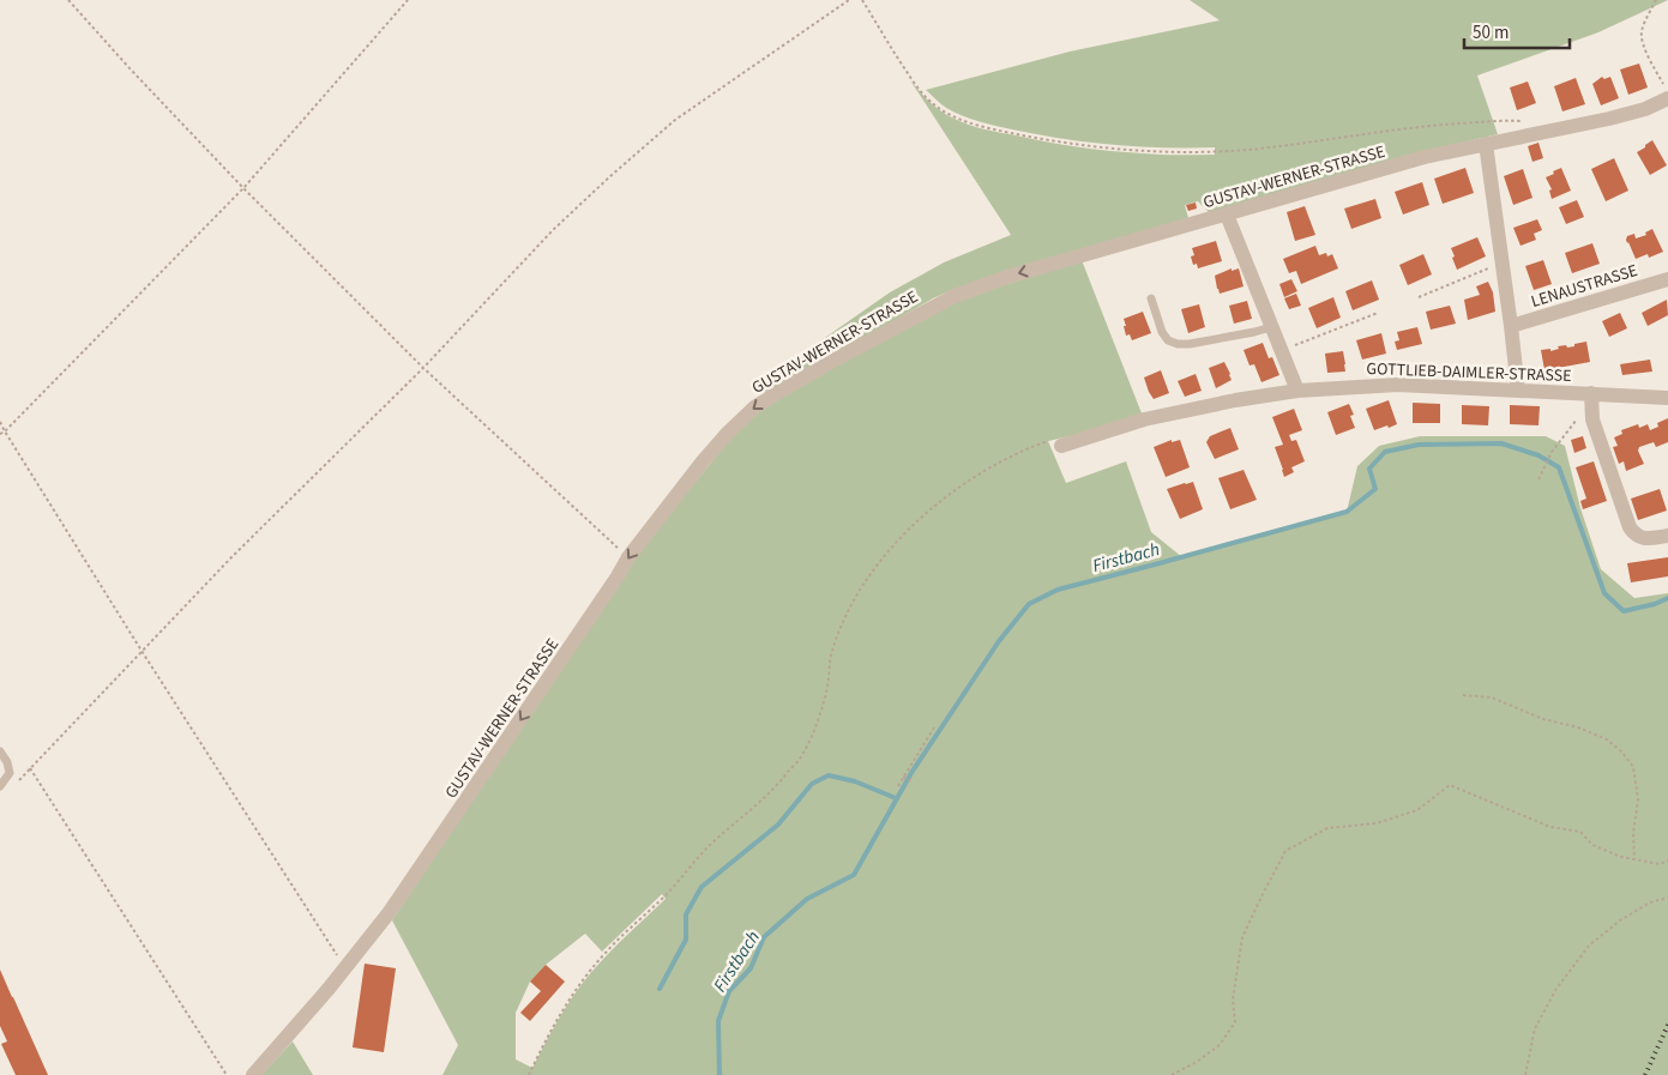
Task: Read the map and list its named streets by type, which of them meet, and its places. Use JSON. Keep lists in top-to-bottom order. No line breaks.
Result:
{"streets":{"street":["GUSTAV-WERNER-STRASSE","LENAUSTRASSE","GOTTLIEB-DAIMLER-STRASSE"]},"one_way":["GUSTAV-WERNER-STRASSE"],"water":["Firstbach"],"scale_bar":"50 m"}
